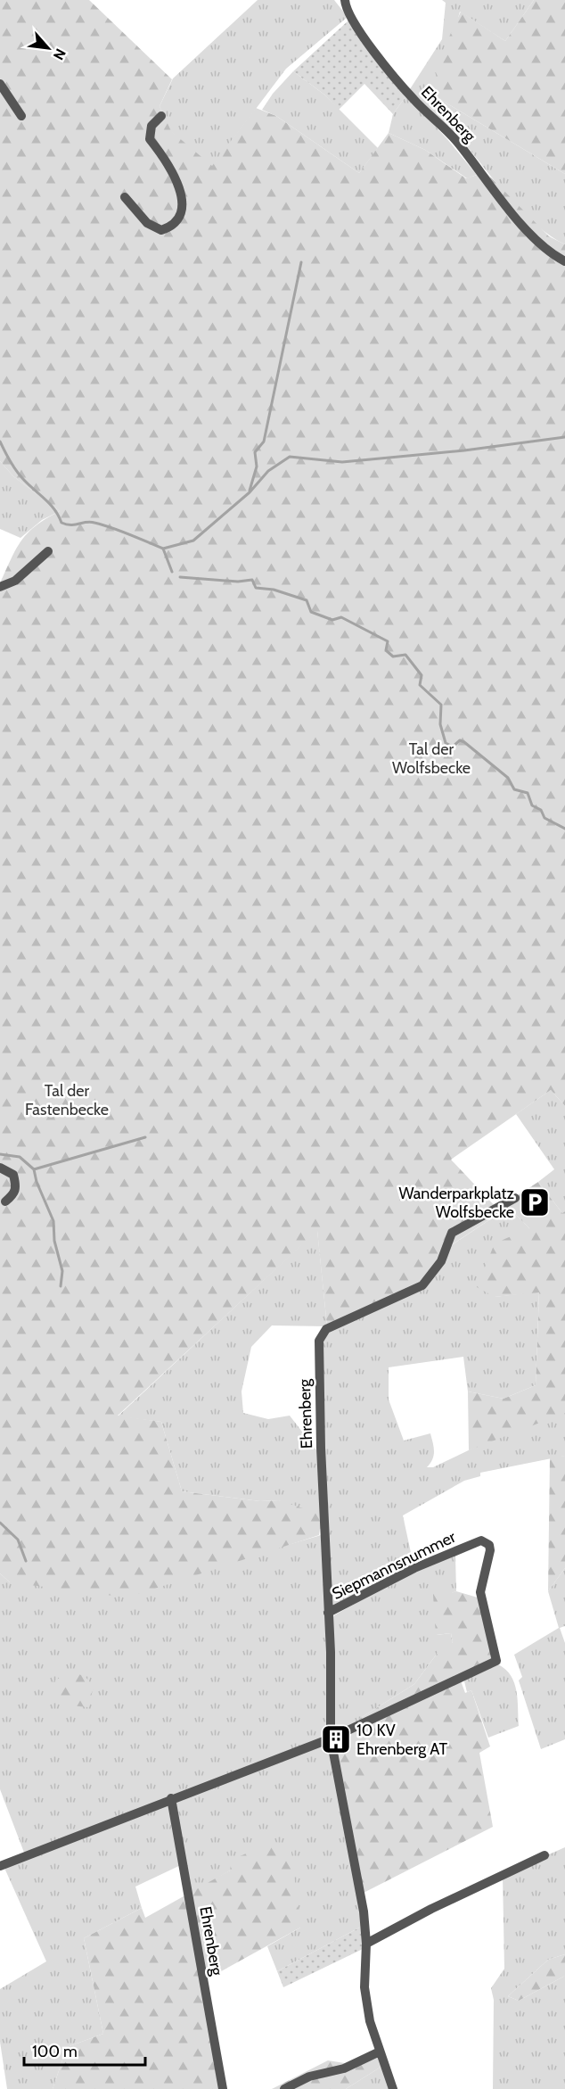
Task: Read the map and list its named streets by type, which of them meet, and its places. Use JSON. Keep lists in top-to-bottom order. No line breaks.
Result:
{"streets":{"street":["Ehrenberg","Siepmannsnummer"]},"crossings":[["Ehrenberg","Siepmannsnummer"]],"parks":["Tal der Wolfsbecke","Tal der Fastenbecke"],"places":{"parking":["Wanderparkplatz Wolfsbecke"],"building":["10 KV Ehrenberg AT"]},"scale_bar":"100 m","north":"bottom right"}
